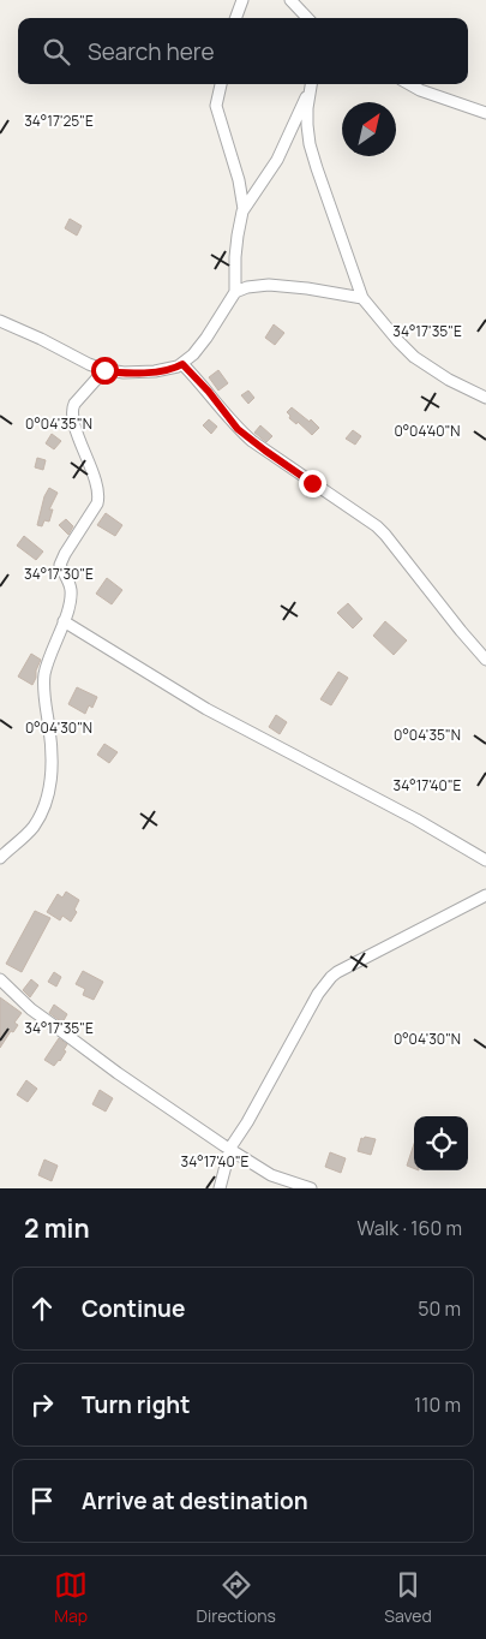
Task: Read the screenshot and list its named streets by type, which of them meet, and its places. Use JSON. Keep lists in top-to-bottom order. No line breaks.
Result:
{"north":"top right","page":{"search":"Search here","heading":["2 min","Walk · 160 m"],"list":[["Continue","50 m"],["Turn right","110 m"],"Arrive at destination"],"nav":["Map","Directions","Saved"]},"coordinates":["34°17'25\"E","34°17'35\"E","0°04'35\"N","0°04'40\"N","34°17'30\"E","0°04'30\"N","34°17'40\"E"]}
